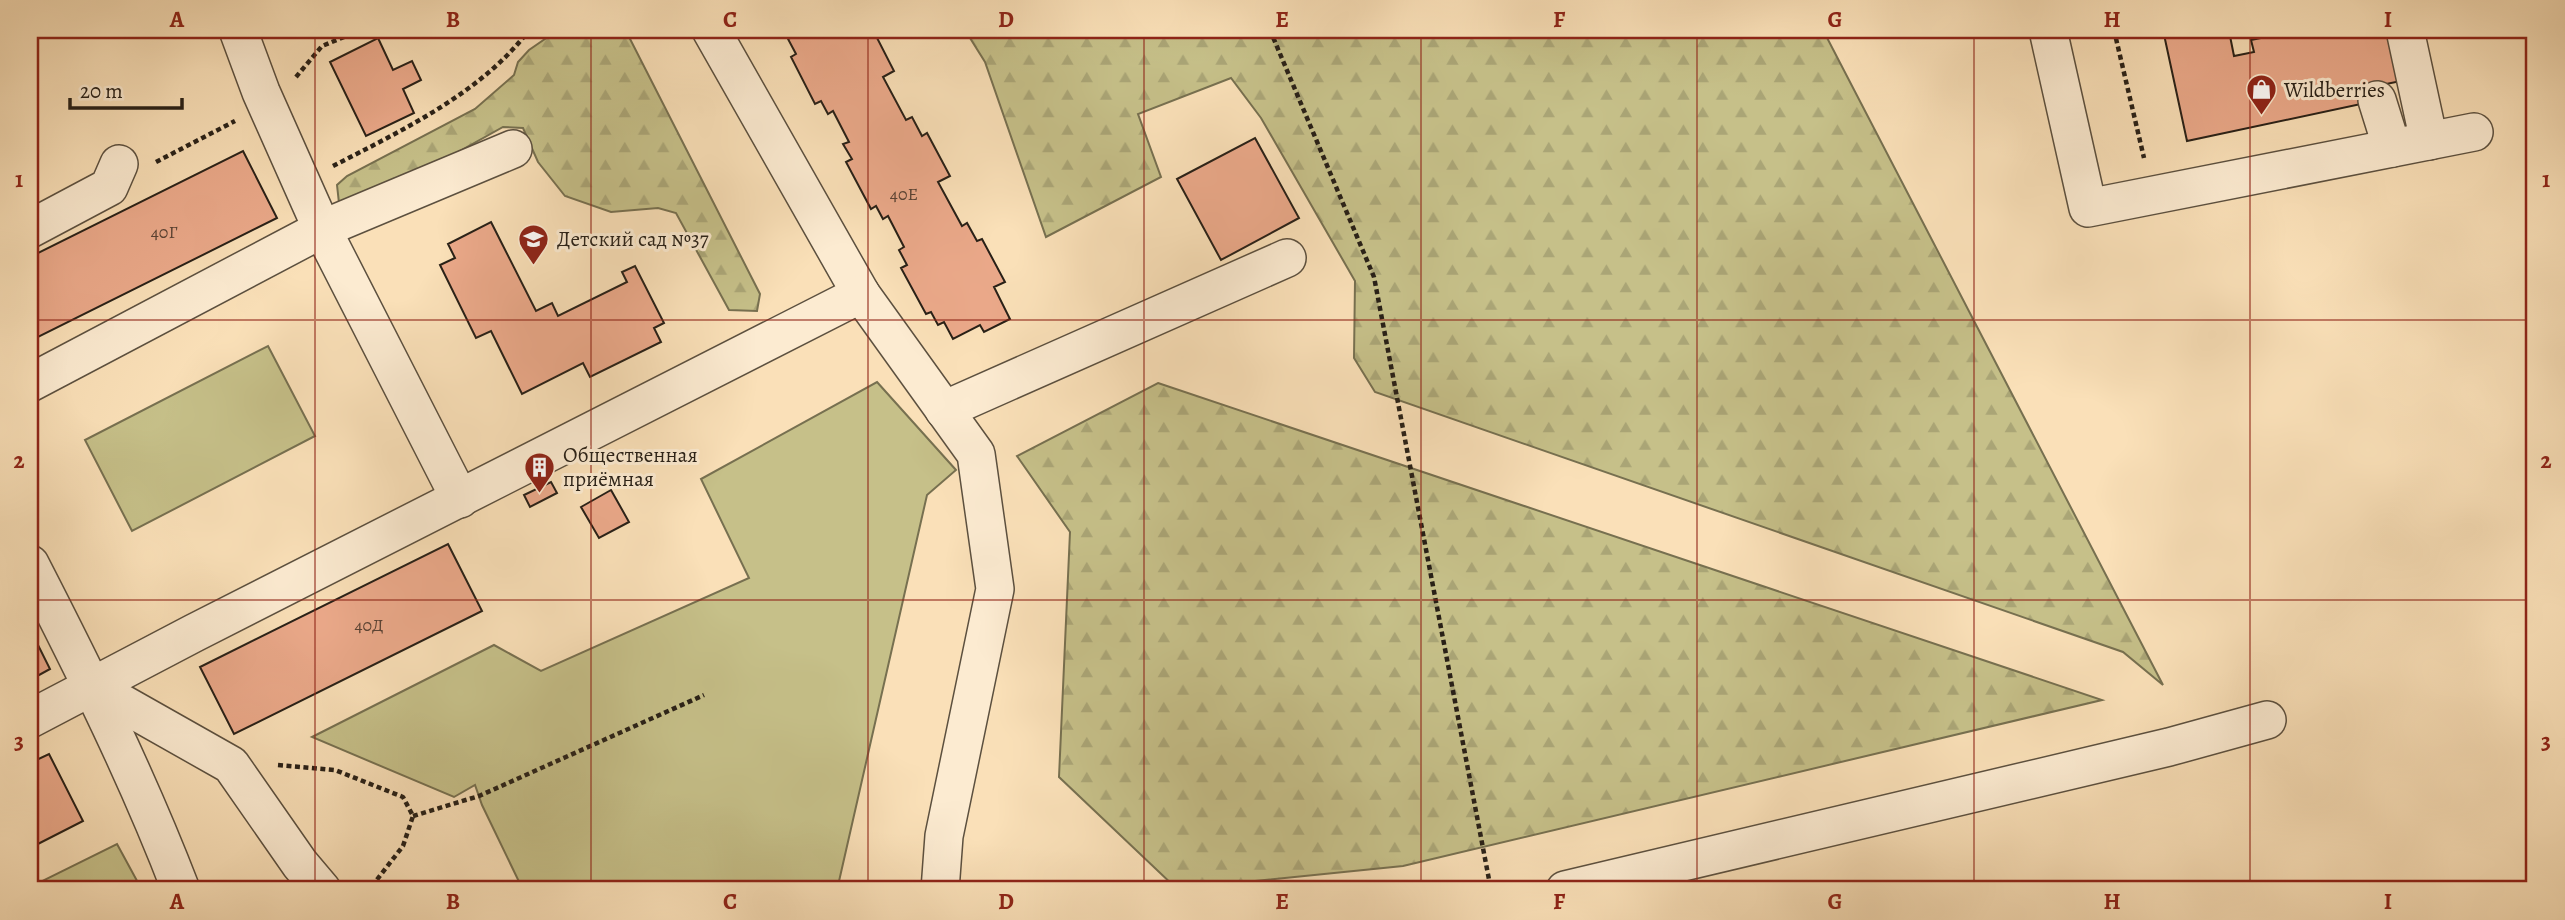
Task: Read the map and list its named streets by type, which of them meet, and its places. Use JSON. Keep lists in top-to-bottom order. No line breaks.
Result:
{"places":{"shop":["Wildberries"],"school or university":["Детский сад №37"],"building":["Общественная приёмная"]},"house_numbers":["40Е","40Г","40Д"],"scale_bar":"20 m","grid":{"columns":["A","B","C","D","E","F","G","H","I"],"rows":["1","2","3"]}}
